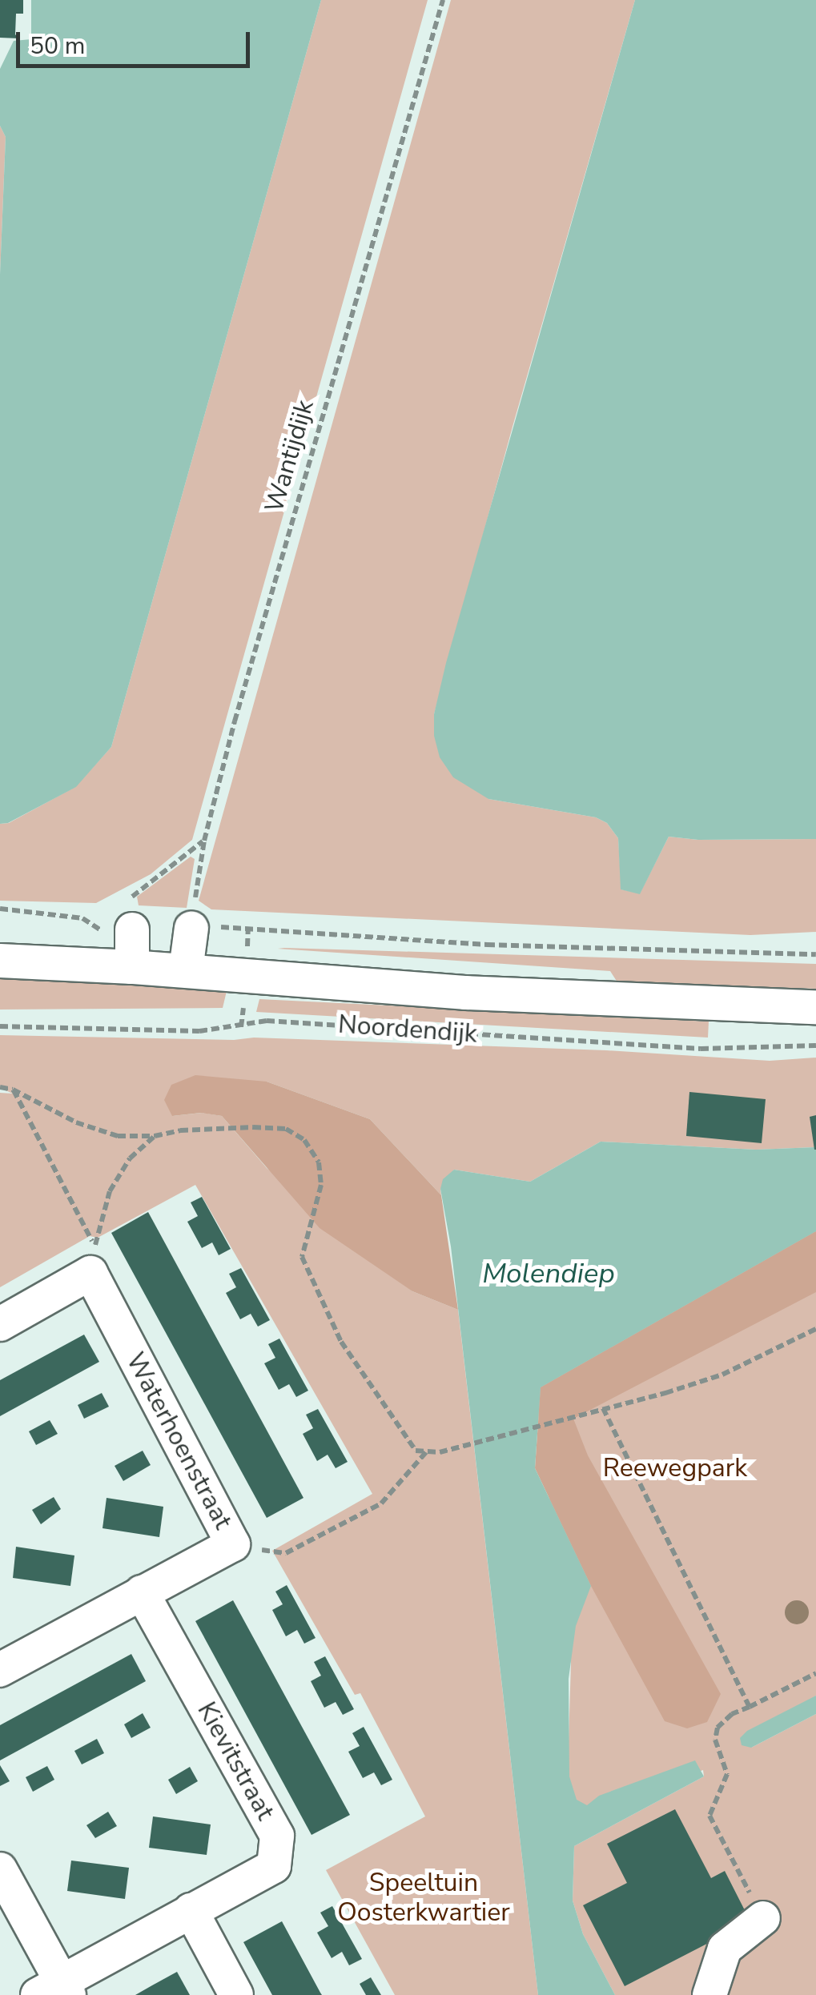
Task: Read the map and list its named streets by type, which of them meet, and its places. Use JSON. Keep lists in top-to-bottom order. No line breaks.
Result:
{"streets":{"street":["Noordendijk","Waterhoenstraat","Kievitstraat"],"path":["Wantijdijk"]},"crossings":[["Waterhoenstraat","Kievitstraat"]],"water":["Molendiep"],"parks":["Reewegpark","Speeltuin Oosterkwartier"],"scale_bar":"50 m"}
